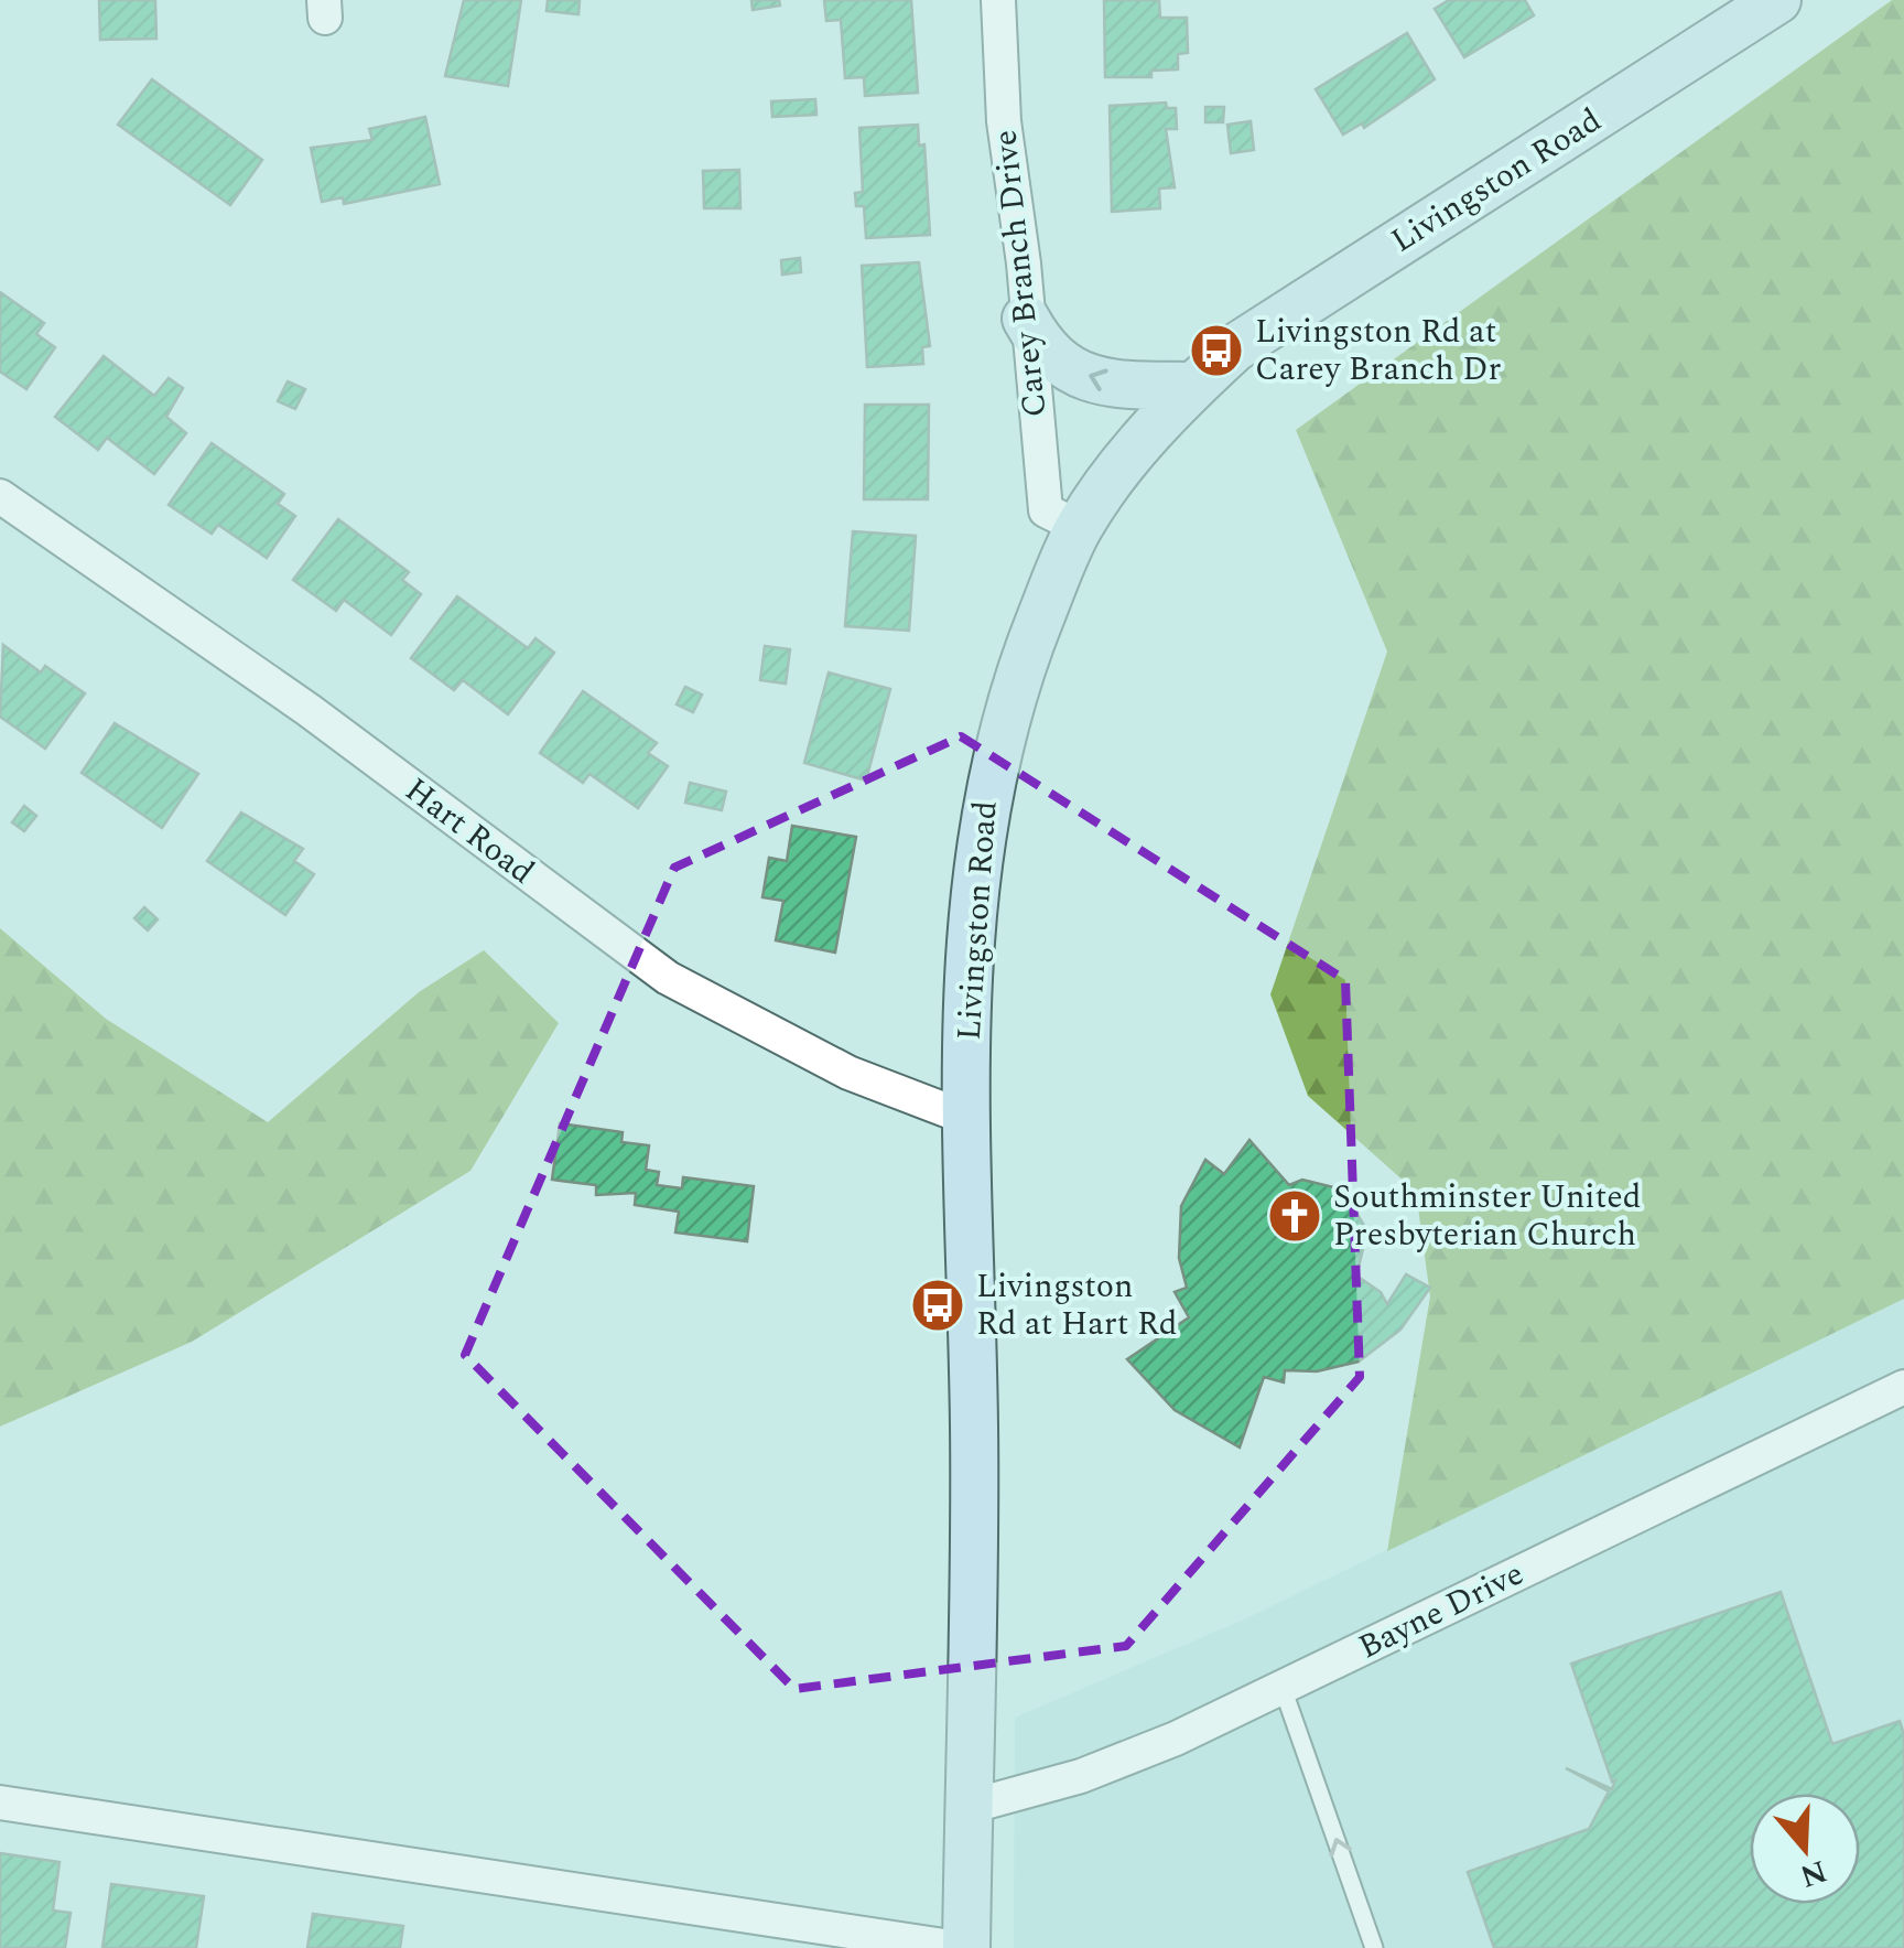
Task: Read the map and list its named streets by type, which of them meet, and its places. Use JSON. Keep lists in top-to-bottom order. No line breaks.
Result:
{"streets":{"main road":["Livingston Road"],"street":["Carey Branch Drive","Hart Road","Bayne Drive"]},"crossings":[["Livingston Road","Carey Branch Drive"],["Livingston Road","Hart Road"],["Livingston Road","Bayne Drive"]],"places":{"bus stop":["Livingston Rd at Carey Branch Dr","Livingston Rd at Hart Rd"],"church":["Southminster United Presbyterian Church"]},"north":"bottom"}
